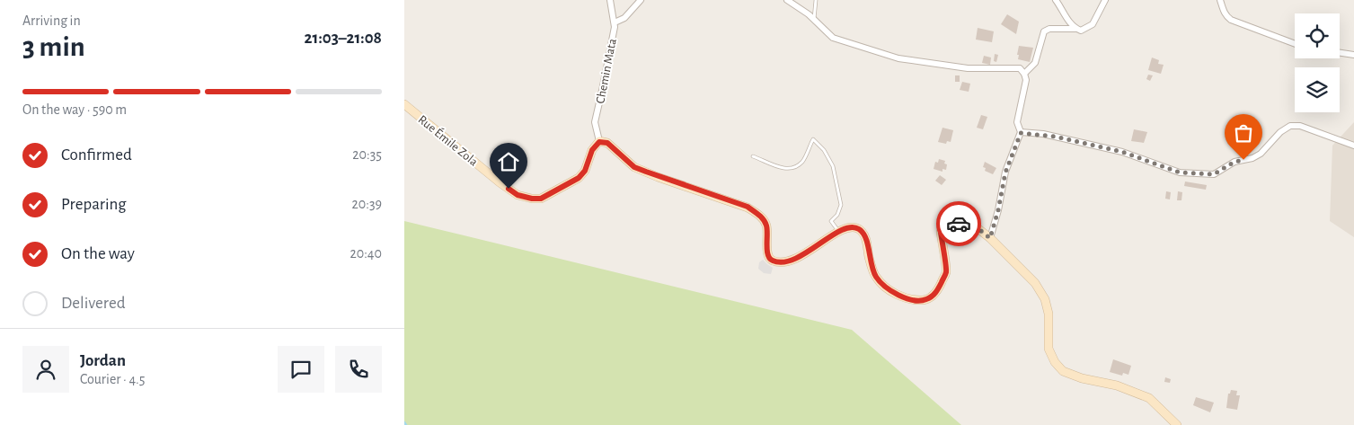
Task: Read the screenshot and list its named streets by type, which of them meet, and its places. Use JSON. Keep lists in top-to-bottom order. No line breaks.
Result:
{"streets":{"main road":["Rue Émile Zola"],"street":["Chemin Mata"]},"crossings":[["Chemin Mata","Rue Émile Zola"]],"page":{"heading":["3 min","Arriving in","21:03–21:08"],"panel":["Jordan","Courier · 4.5"],"bar":"On the way · 590 m","list":[["Confirmed","20:35"],["Preparing","20:39"],["On the way","20:40"],"Delivered"]}}
